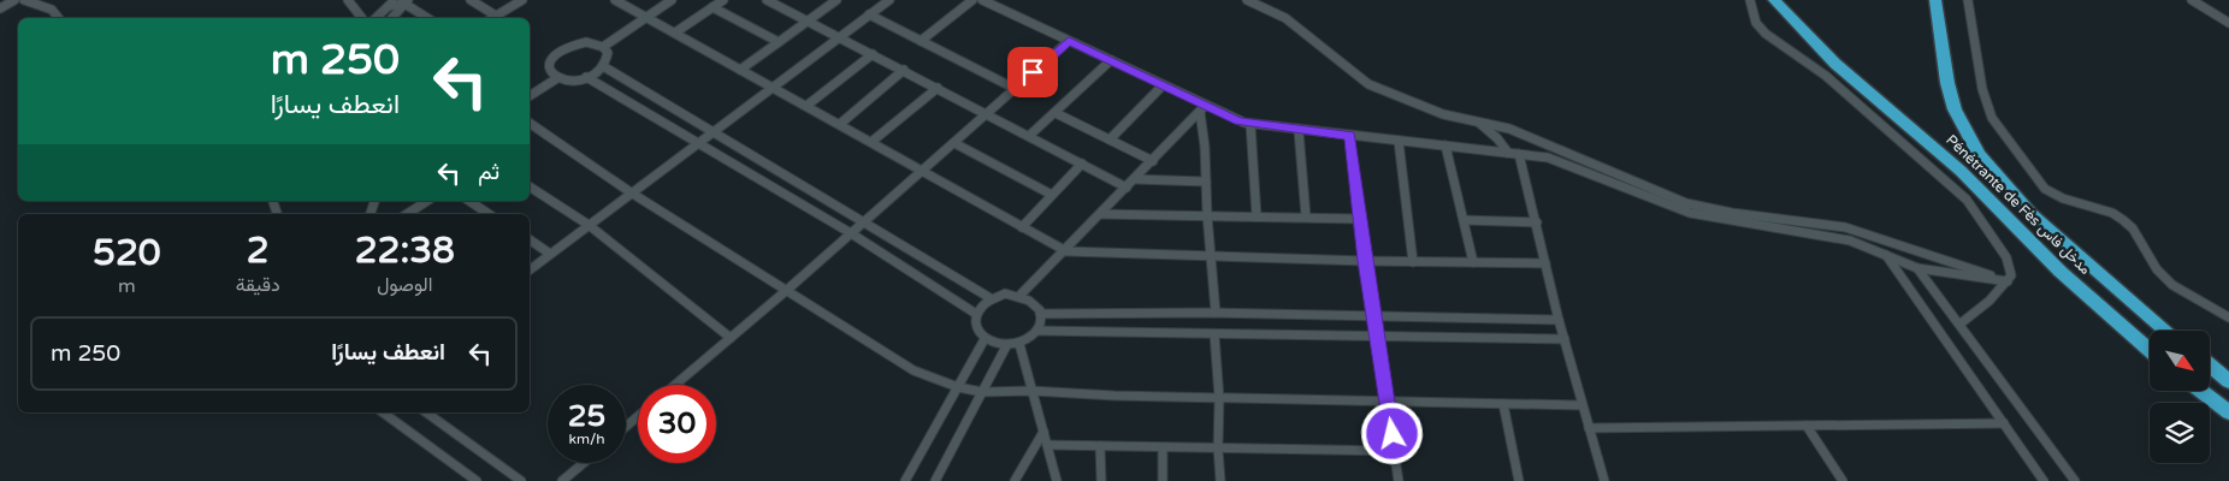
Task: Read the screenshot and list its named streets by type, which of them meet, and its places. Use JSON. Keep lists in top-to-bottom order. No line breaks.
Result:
{"streets":{"highway":["Pénétrante de Fès مدخل فاس"]},"north":"bottom right","page":{"turn":["250 m","انعطف يسارًا"],"then":"ثم","eta":["22:38","الوصول","2","دقيقة","520","m"],"list":[{"name":"انعطف يسارًا","value":"250 m"}],"speed":"25 km/h","limit":"30"}}
